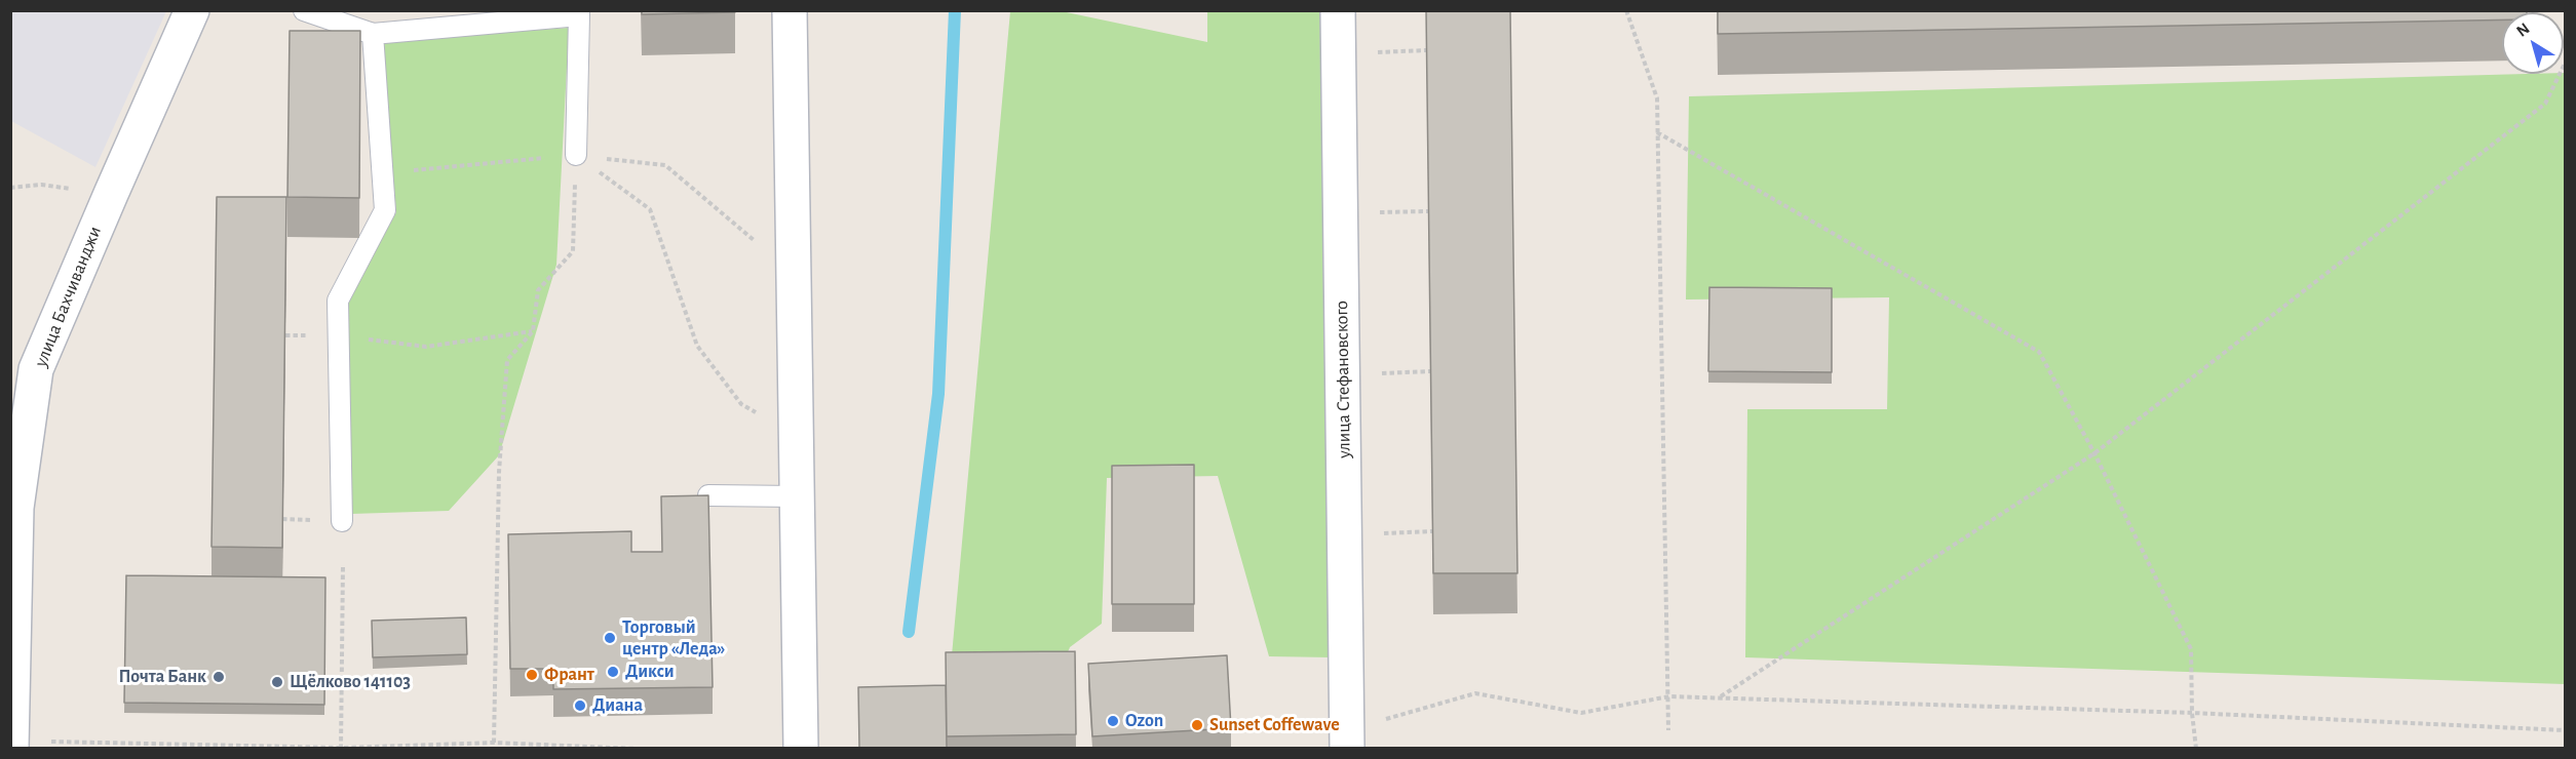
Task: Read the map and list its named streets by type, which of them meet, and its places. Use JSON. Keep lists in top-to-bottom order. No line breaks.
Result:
{"streets":{"street":["улица Бахчиванджи","улица Стефановского"]},"places":["Торговый центр «Леда»","Дикси","Франт","Почта Банк","Щёлково 141103","Диана","Ozon","Sunset Coffewave"],"north":"top left"}
